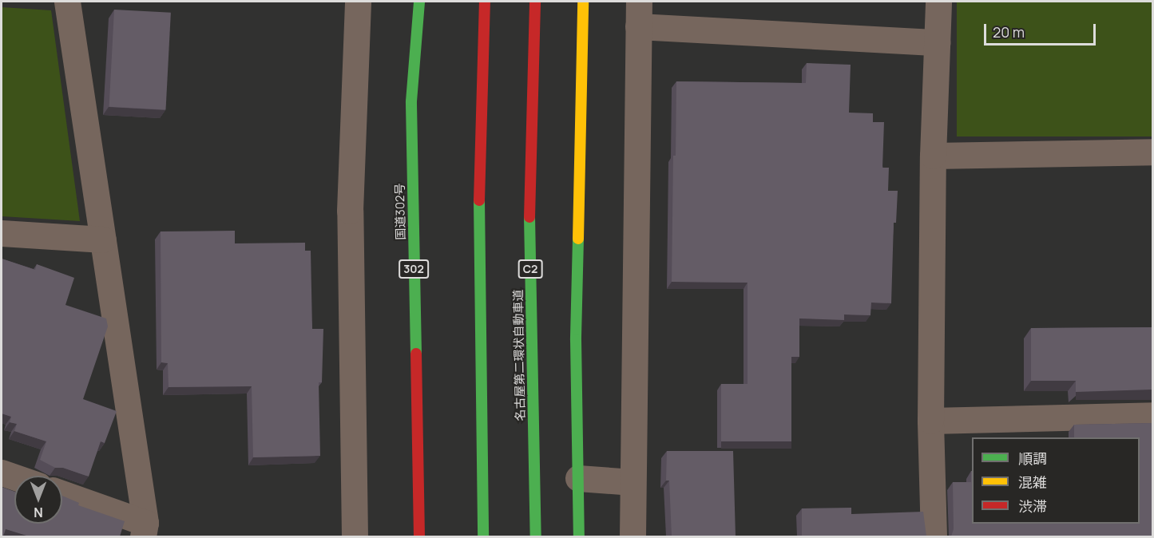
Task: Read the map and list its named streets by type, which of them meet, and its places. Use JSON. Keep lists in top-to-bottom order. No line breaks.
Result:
{"streets":{"highway":["国道302号","302","C2","名古屋第二環状自動車道"]},"legend":["順調","混雑","渋滞"],"scale_bar":"20 m","north":"bottom"}
